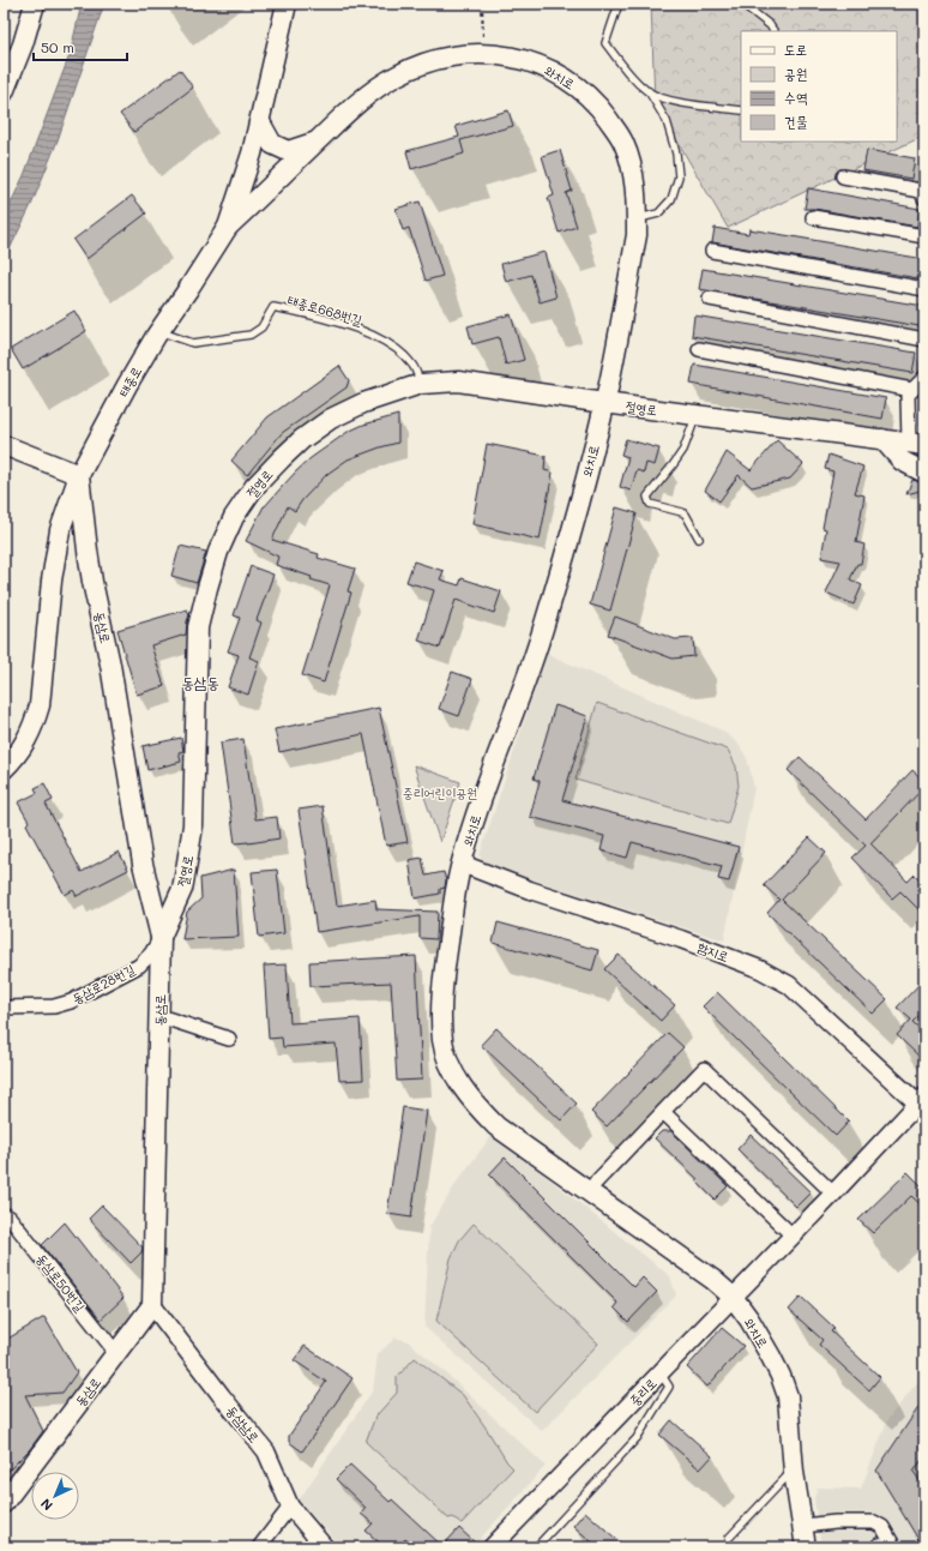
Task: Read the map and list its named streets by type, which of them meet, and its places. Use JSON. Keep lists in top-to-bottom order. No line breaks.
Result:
{"streets":{"main road":["와치로","태종로","절영로","동삼로"],"street":["함지로","동삼로28번길","동삼로50번길","중리로","동삼남로"],"lane":["태종로668번길"]},"crossings":[["와치로","태종로"],["와치로","절영로"],["와치로","함지로"],["와치로","중리로"],["태종로668번길","태종로"],["태종로668번길","절영로"],["태종로","동삼로"],["절영로","동삼로"],["절영로","동삼로28번길"],["동삼로","동삼로28번길"],["동삼로","동삼로50번길"],["동삼로","동삼남로"],["함지로","중리로"]],"districts":["동삼동"],"parks":["중리어린이공원"],"legend":["도로","공원","수역","건물"],"scale_bar":"50 m","north":"bottom left"}
